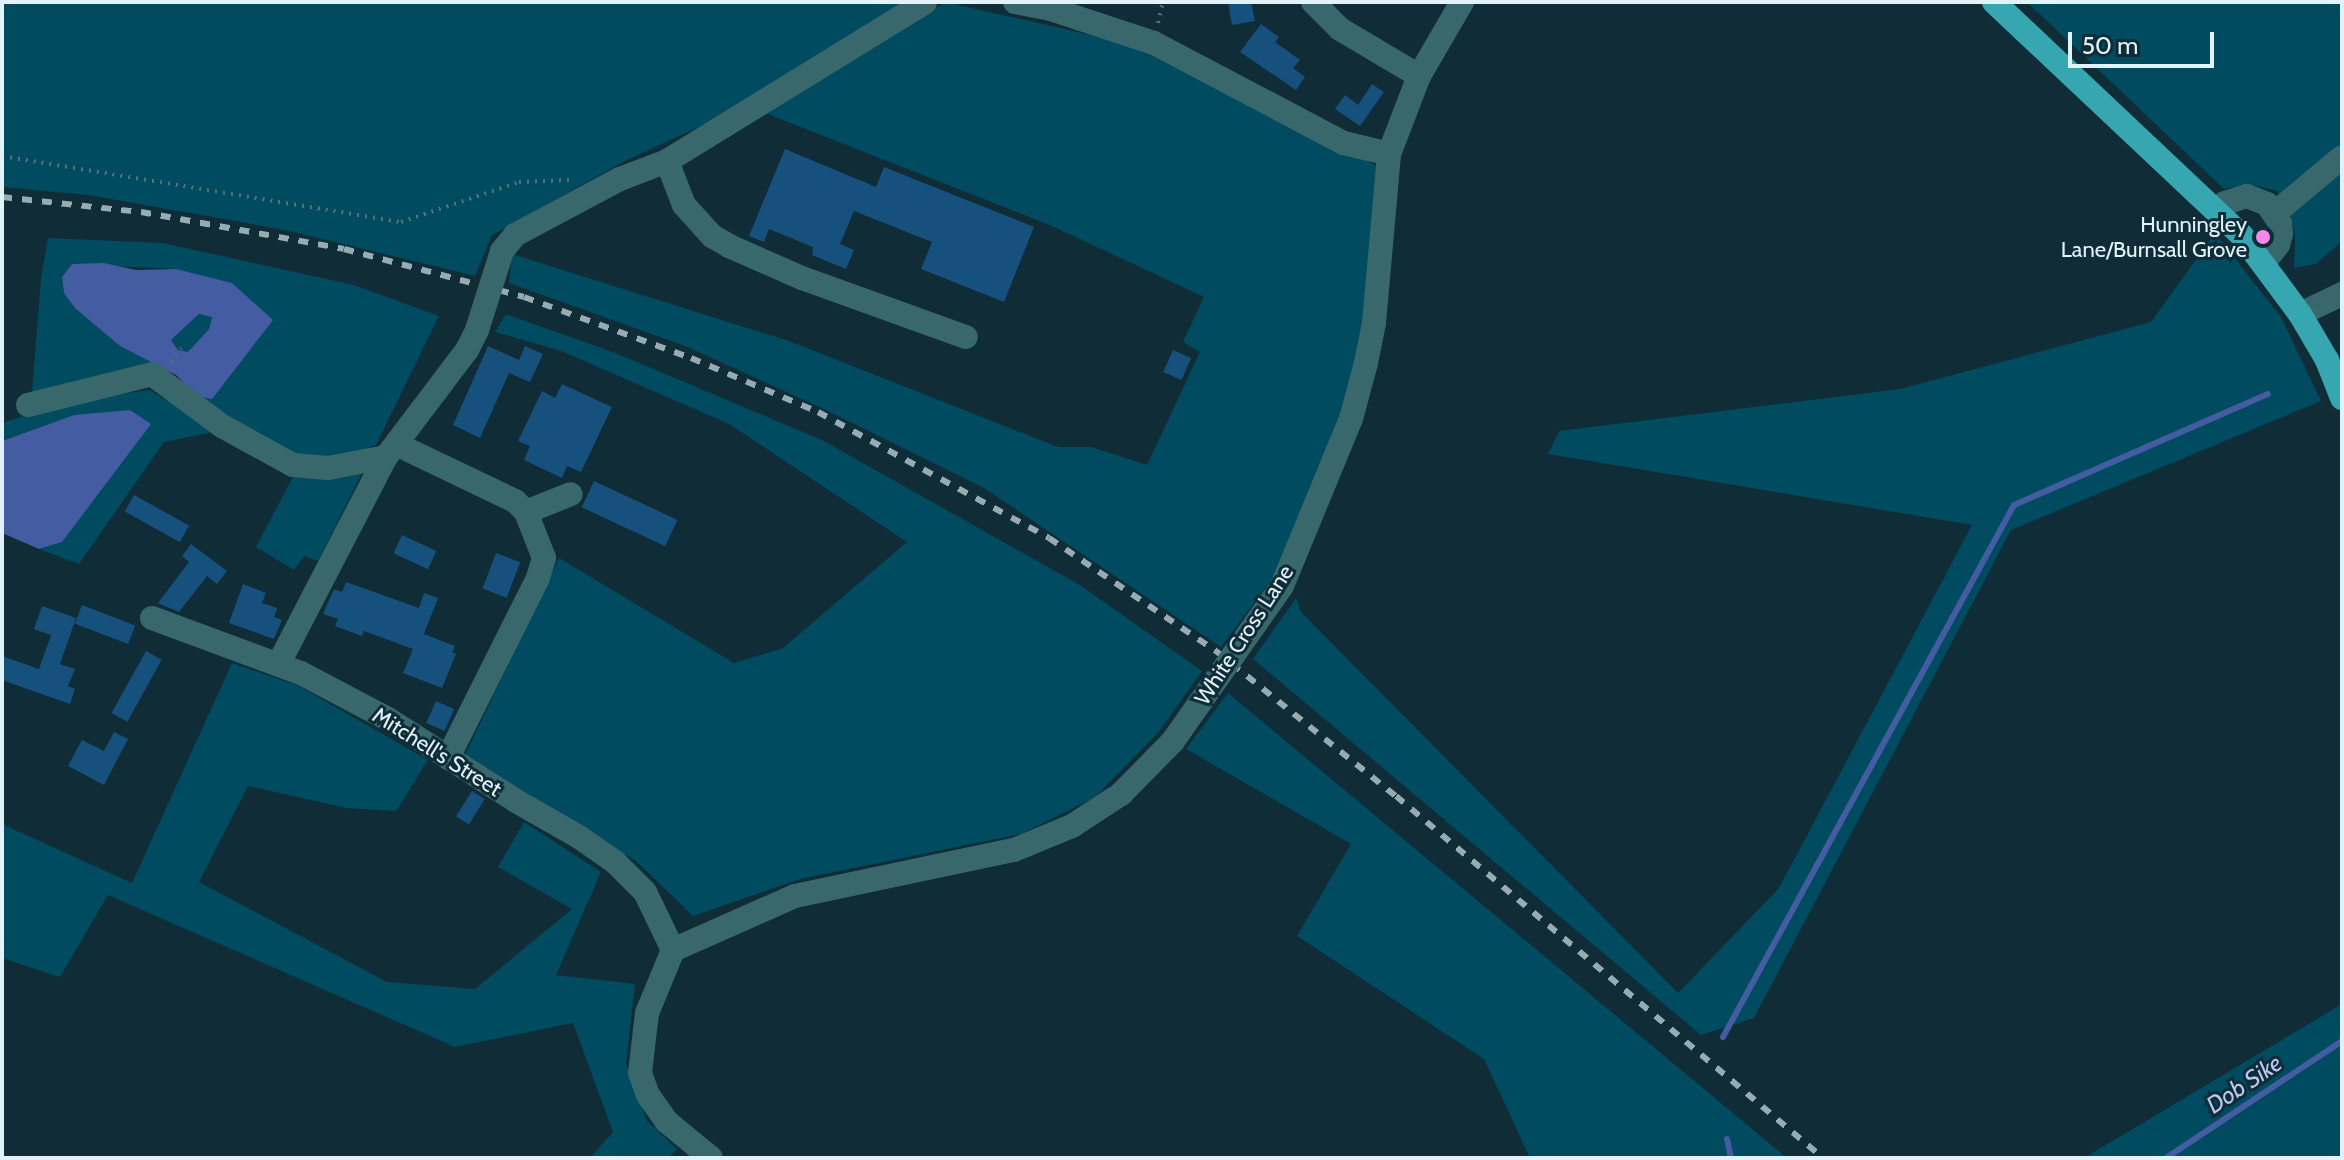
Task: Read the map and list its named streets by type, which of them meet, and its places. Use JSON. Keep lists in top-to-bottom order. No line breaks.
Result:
{"streets":{"street":["White Cross Lane","Mitchell's Street"]},"crossings":[["White Cross Lane","Mitchell's Street"]],"water":["Dob Sike"],"places":["Hunningley Lane/Burnsall Grove"],"scale_bar":"50 m"}
